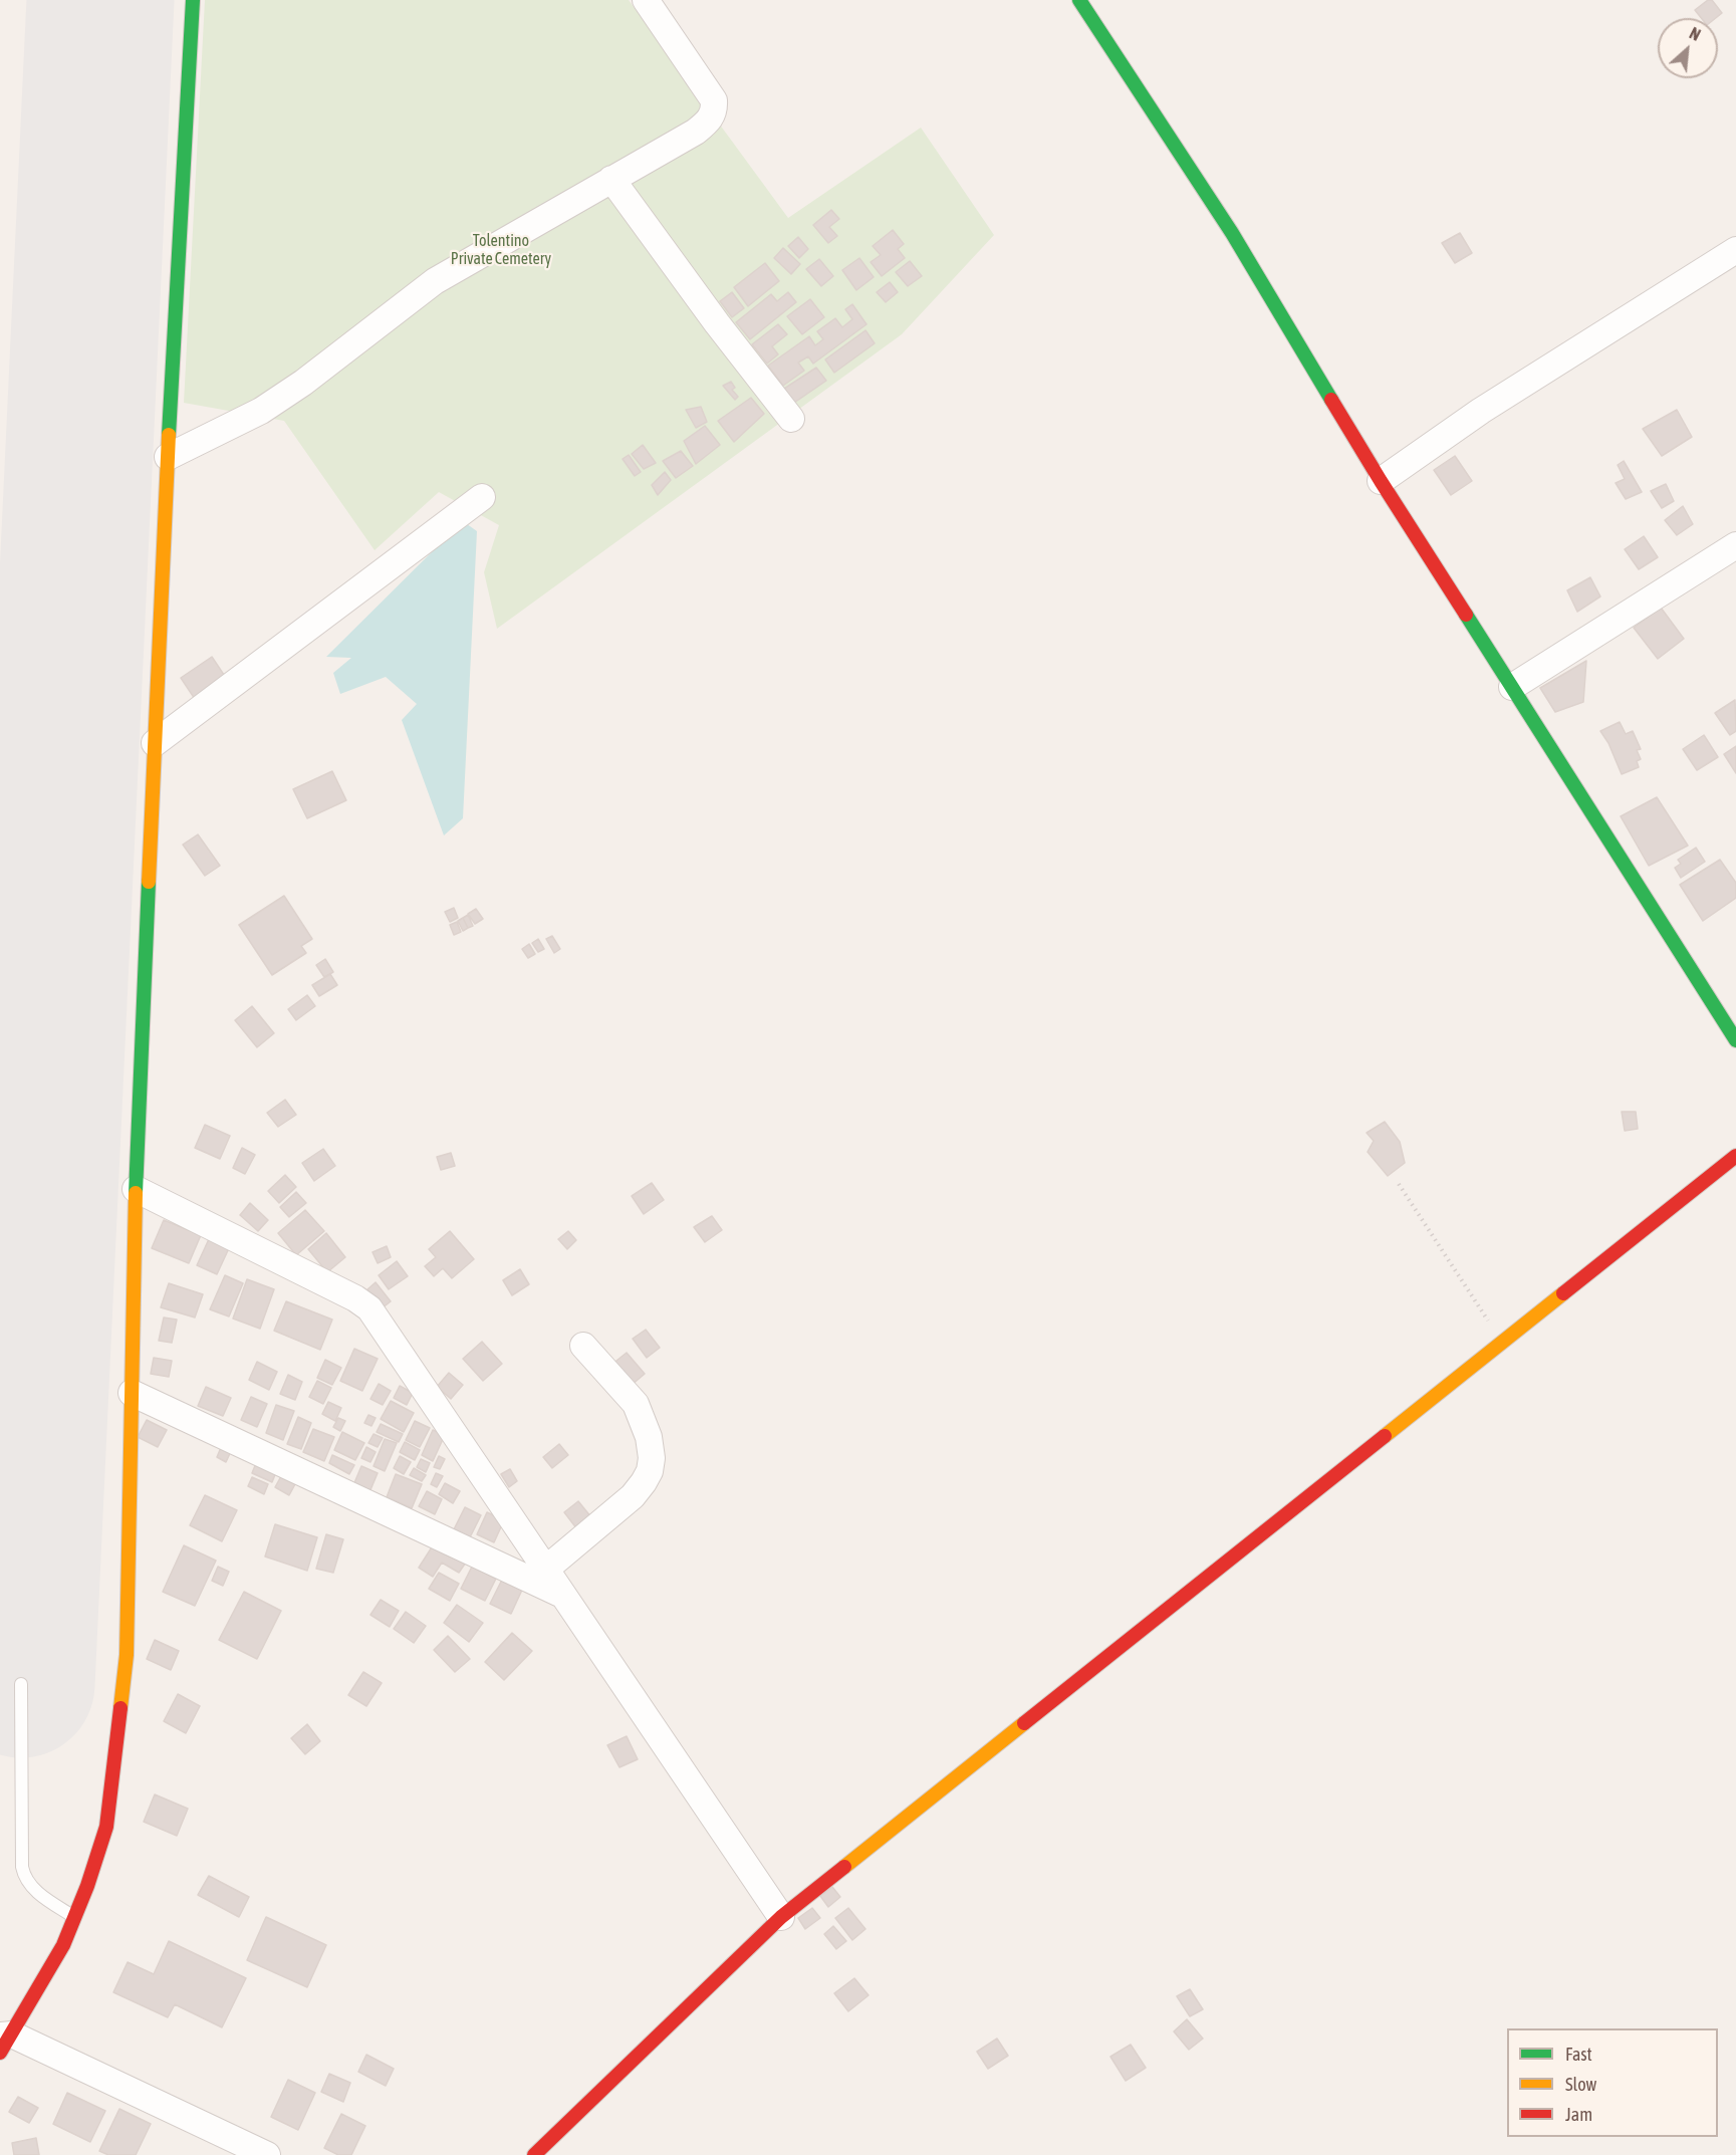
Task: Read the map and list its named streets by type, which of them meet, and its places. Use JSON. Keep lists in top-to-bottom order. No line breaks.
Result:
{"parks":["Tolentino Private Cemetery"],"legend":["Fast","Slow","Jam"],"north":"top right"}
